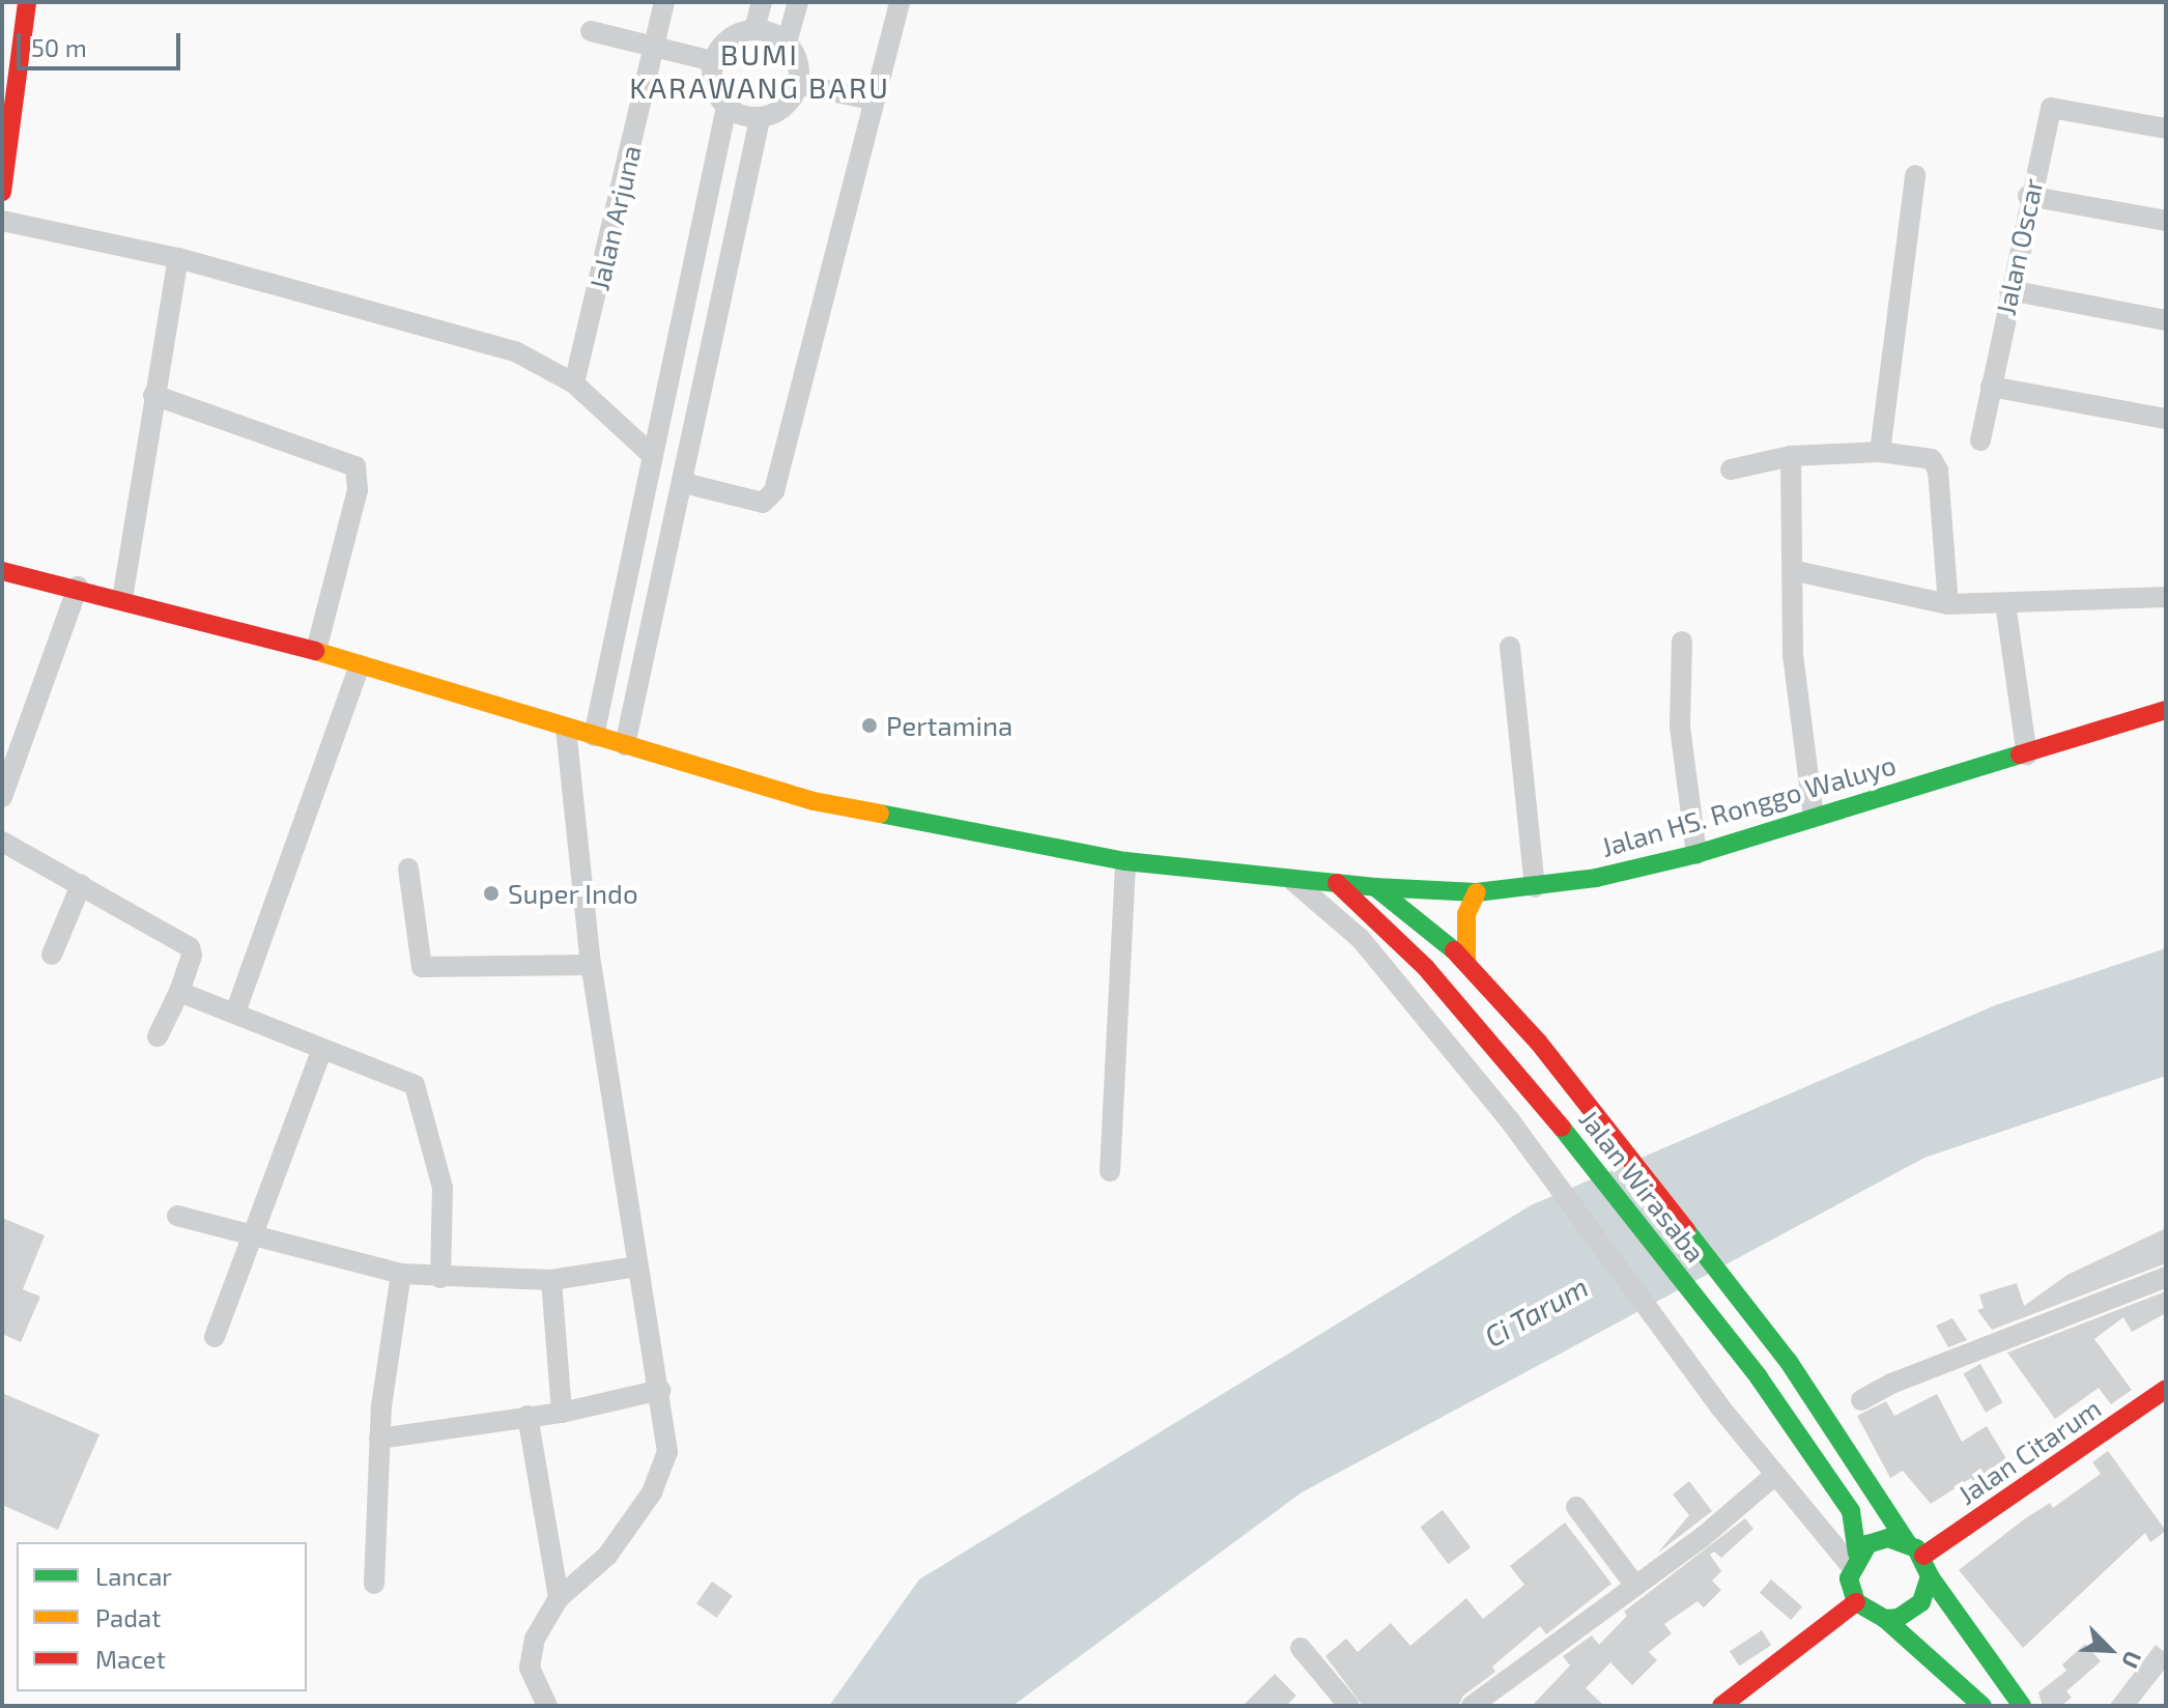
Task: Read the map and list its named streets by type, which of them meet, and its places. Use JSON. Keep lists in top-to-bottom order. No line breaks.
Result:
{"streets":{"main road":["Jalan HS. Ronggo Waluyo","Jalan Wirasaba","Jalan Citarum"],"street":["Jalan Arjuna","Jalan Oscar"]},"crossings":[["Jalan HS. Ronggo Waluyo","Jalan Wirasaba"],["Jalan Wirasaba","Jalan Citarum"]],"districts":["BUMI KARAWANG BARU"],"water":["Ci Tarum"],"places":["Pertamina","Super Indo"],"legend":["Lancar","Padat","Macet"],"scale_bar":"50 m","north":"bottom right"}
